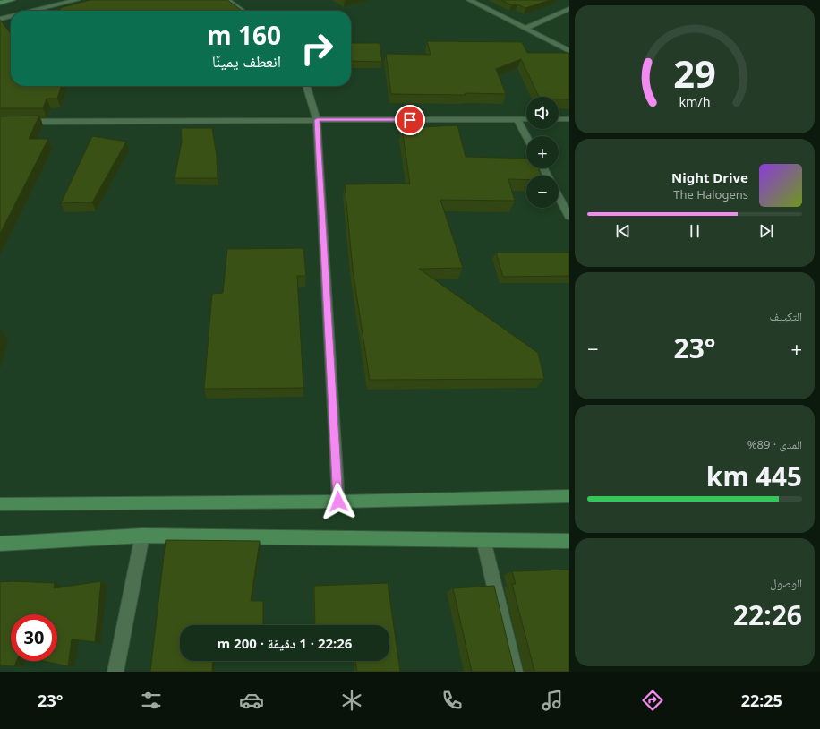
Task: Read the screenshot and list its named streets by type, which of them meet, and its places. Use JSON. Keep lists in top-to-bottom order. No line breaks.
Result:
{"page":{"turn":["160 m","انعطف يمينًا"],"map_buttons":["+","−"],"song":["Night Drive","The Halogens"],"tile":["التكييف",["المدى · 89%","445 km"],["الوصول","22:26"]],"heat":["−","23°","+"],"limit":"30","trip":"22:26 · 1 دقيقة · 200 m","tabs":["22:25","23°"],"gauge":["29","km/h"]}}
